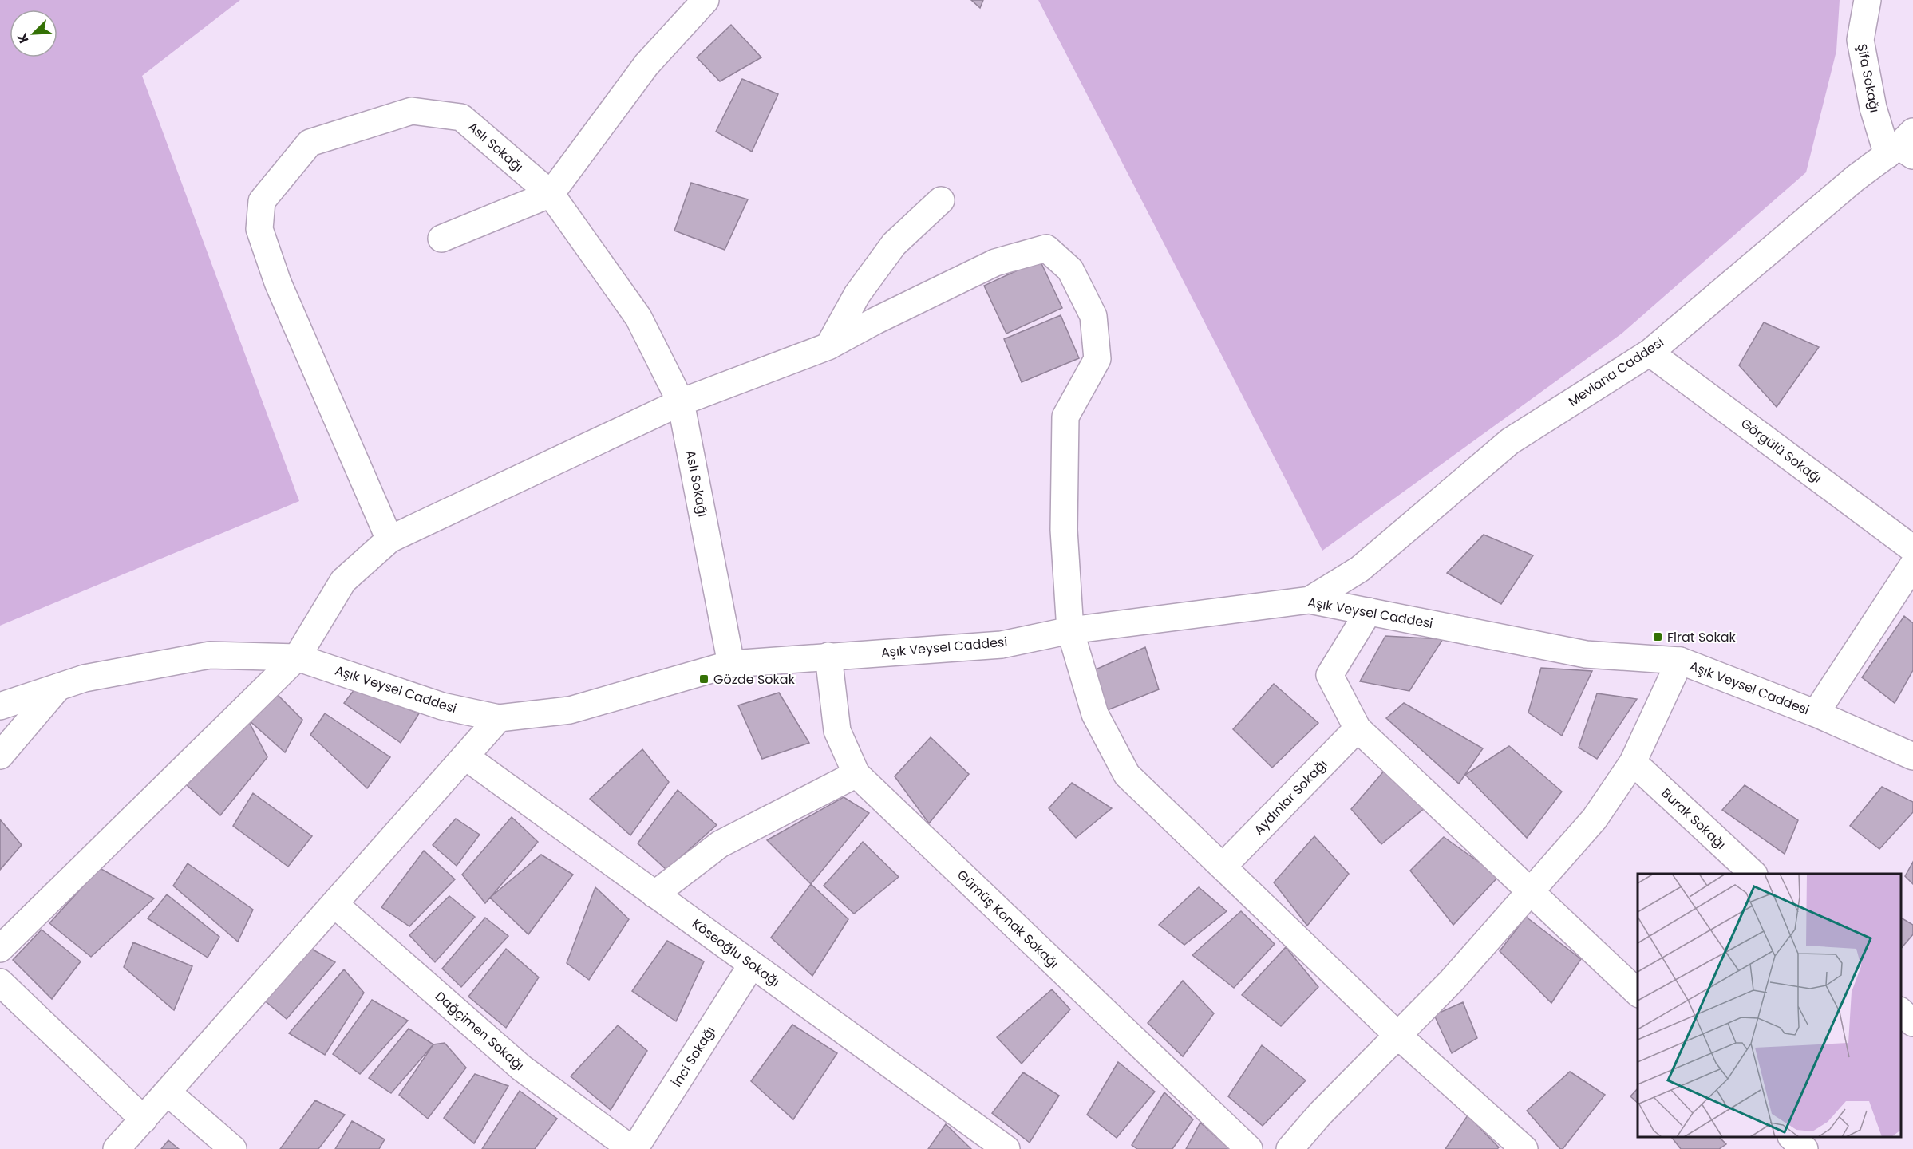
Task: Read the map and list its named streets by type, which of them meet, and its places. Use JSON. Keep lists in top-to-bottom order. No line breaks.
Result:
{"streets":{"street":["Şifa Sokağı","Aslı Sokağı","Mevlana Caddesi","Görgülü Sokağı","Aşık Veysel Caddesi","Aydınlar Sokağı","Burak Sokağı","Gümüş Konak Sokağı","Köseoğlu Sokağı","Dağçimen Sokağı","İnci Sokağı"]},"crossings":[["Şifa Sokağı","Mevlana Caddesi"],["Aslı Sokağı","Aşık Veysel Caddesi"],["Mevlana Caddesi","Görgülü Sokağı"],["Mevlana Caddesi","Aşık Veysel Caddesi"],["Aşık Veysel Caddesi","Gümüş Konak Sokağı"],["Köseoğlu Sokağı","İnci Sokağı"],["Dağçimen Sokağı","İnci Sokağı"]],"places":{"transit":["Firat Sokak","Gözde Sokak"]},"north":"bottom left"}
